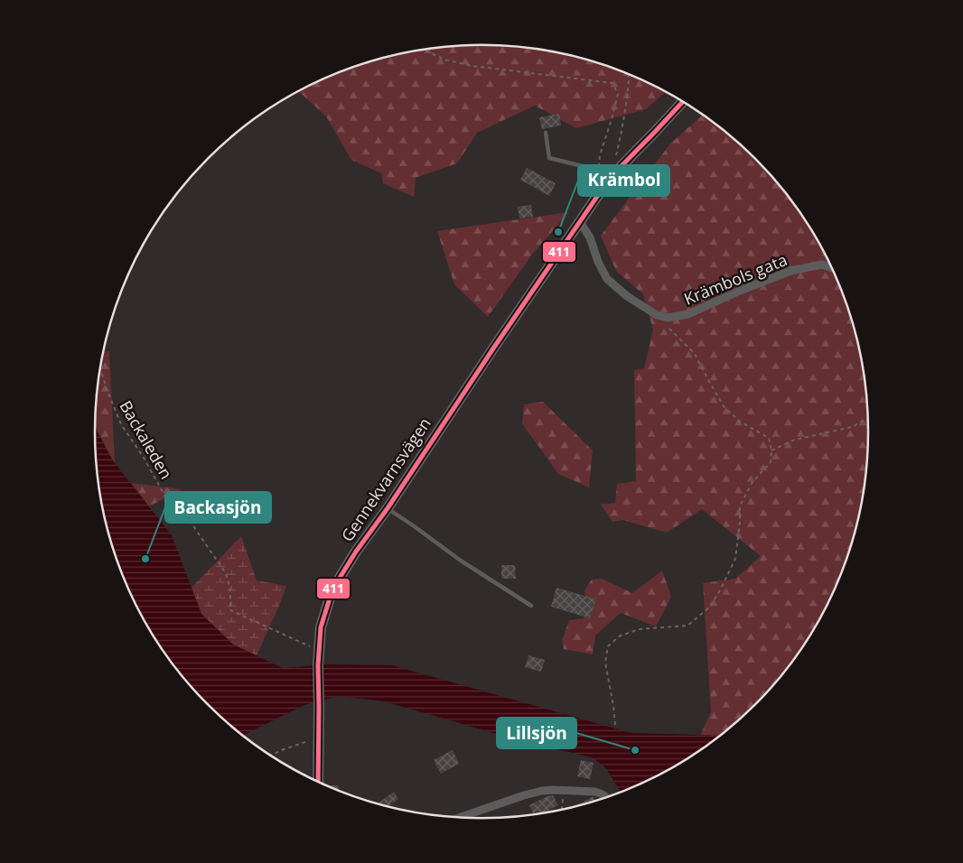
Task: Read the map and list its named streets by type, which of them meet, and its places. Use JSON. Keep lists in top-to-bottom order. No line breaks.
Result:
{"streets":{"street":["Krämbols gata","Gennekvarnsvägen"],"path":["Backaleden"]},"crossings":[["Backaleden","Gennekvarnsvägen"]],"places":["Krämbol","Backasjön","Lillsjön"],"lines":["transit line 411"]}
